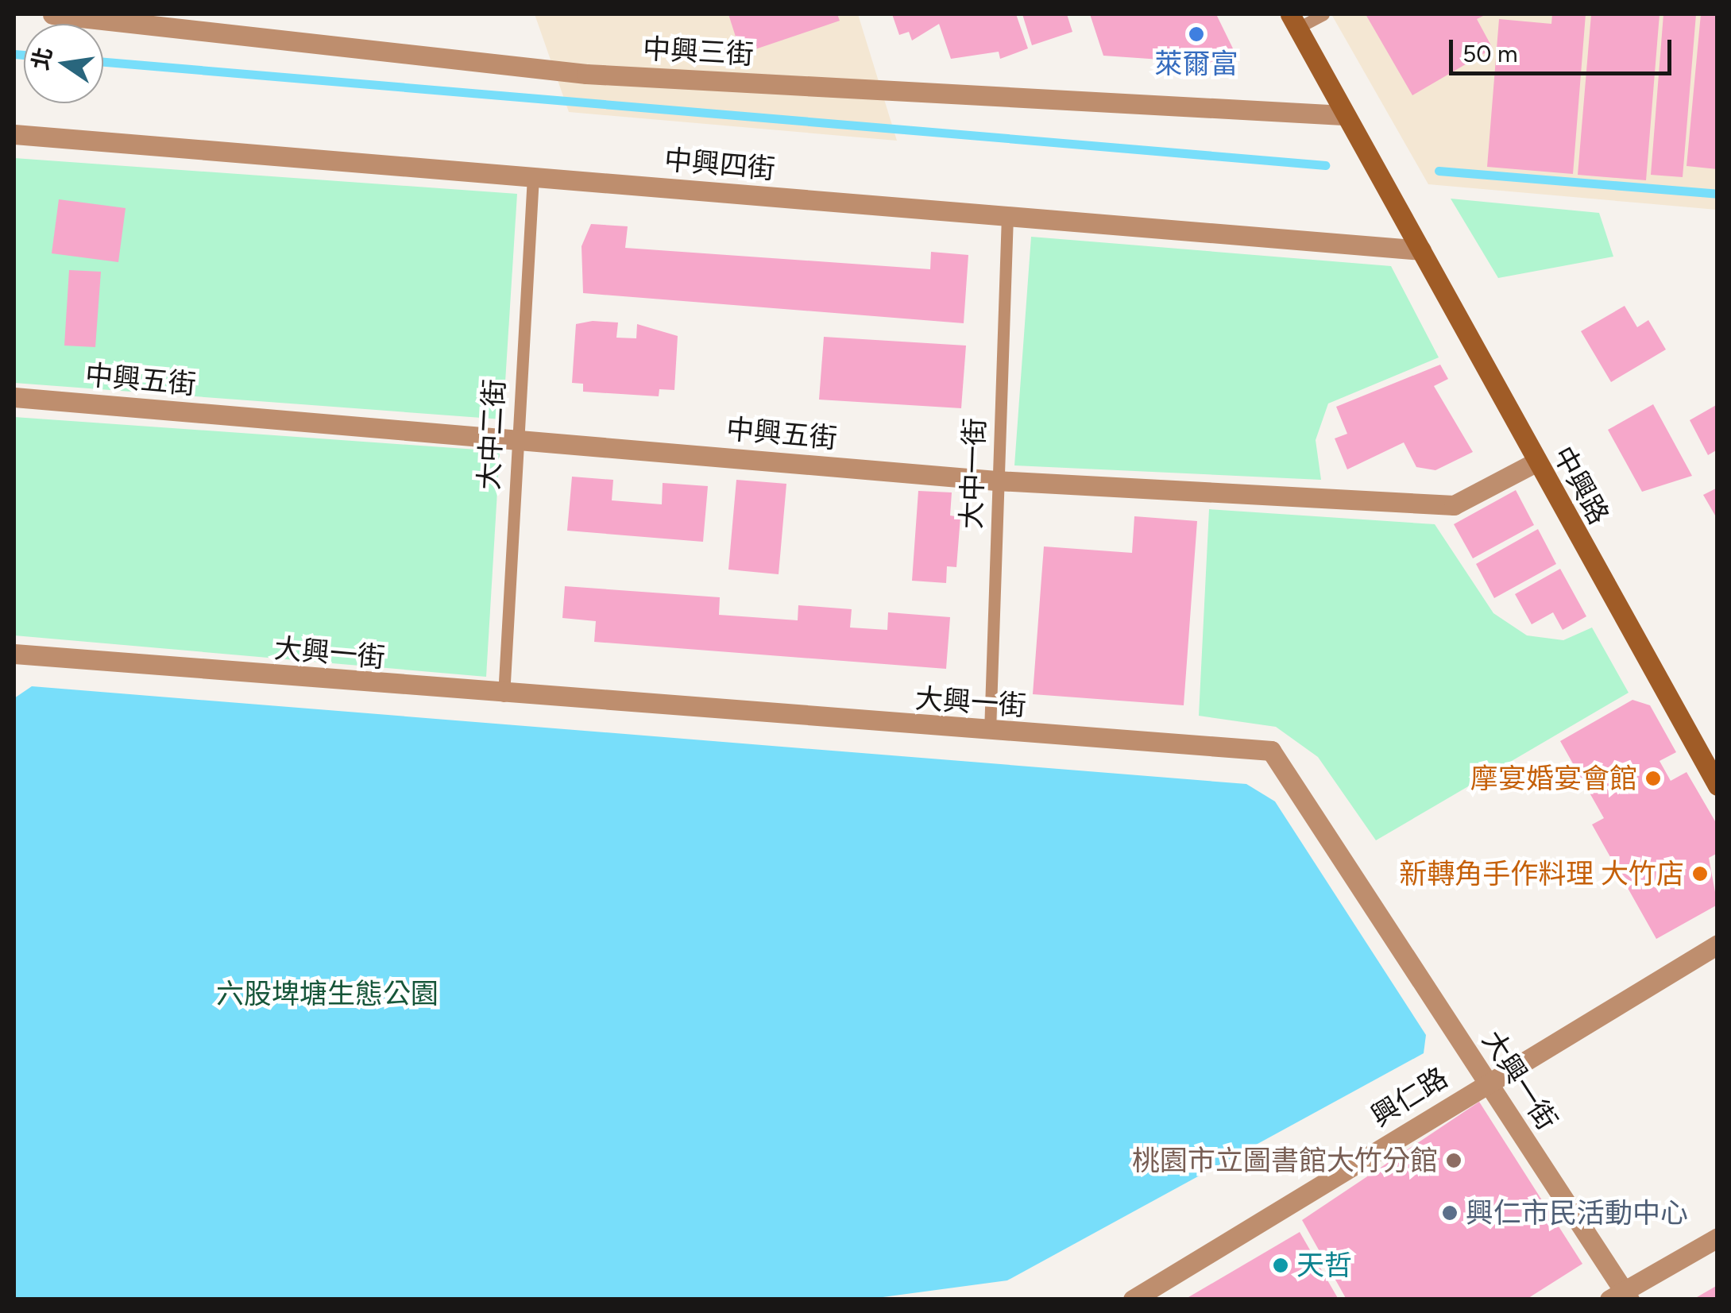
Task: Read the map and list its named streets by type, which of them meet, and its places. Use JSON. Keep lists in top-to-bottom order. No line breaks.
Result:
{"streets":{"street":["中興三街","中興四街","中興五街","中興路","大興一街","興仁路"],"lane":["大中二街","大中一街"]},"crossings":[["中興三街","中興路"],["中興四街","大中二街"],["中興四街","大中一街"],["中興四街","中興路"],["中興五街","大中二街"],["中興五街","大中一街"],["中興五街","中興路"],["大中二街","大興一街"],["大中一街","大興一街"],["大興一街","興仁路"]],"parks":["六股埤塘生態公園"],"places":["萊爾富","摩宴婚宴會館","新轉角手作料理 大竹店","桃園市立圖書館大竹分館","興仁市民活動中心","天哲"],"scale_bar":"50 m","north":"left"}
